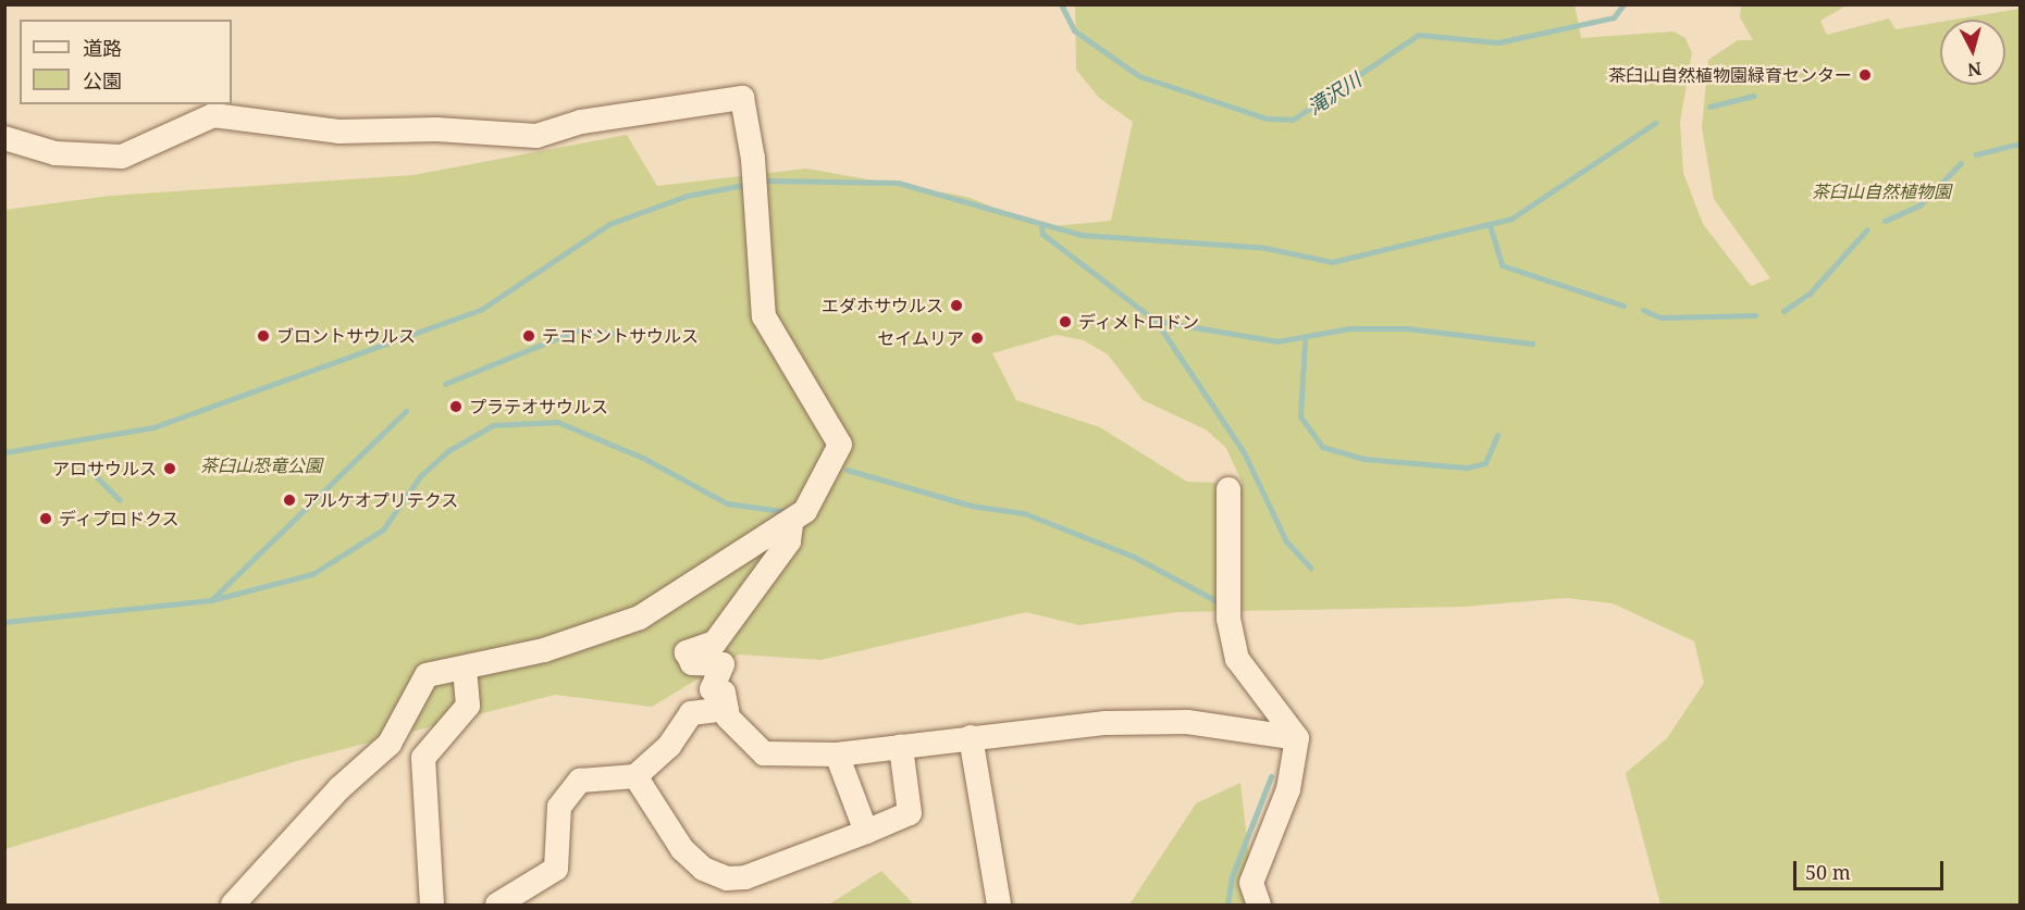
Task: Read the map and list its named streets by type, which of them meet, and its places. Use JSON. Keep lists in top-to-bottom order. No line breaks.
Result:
{"water":["滝沢川"],"parks":["茶臼山自然植物園","茶臼山恐竜公園"],"places":["茶臼山自然植物園緑育センター","エダホサウルス","ディメトロドン","ブロントサウルス","テコドントサウルス","セイムリア","プラテオサウルス","アロサウルス","アルケオプリテクス","ディプロドクス"],"legend":["道路","公園"],"scale_bar":"50 m","north":"bottom"}
